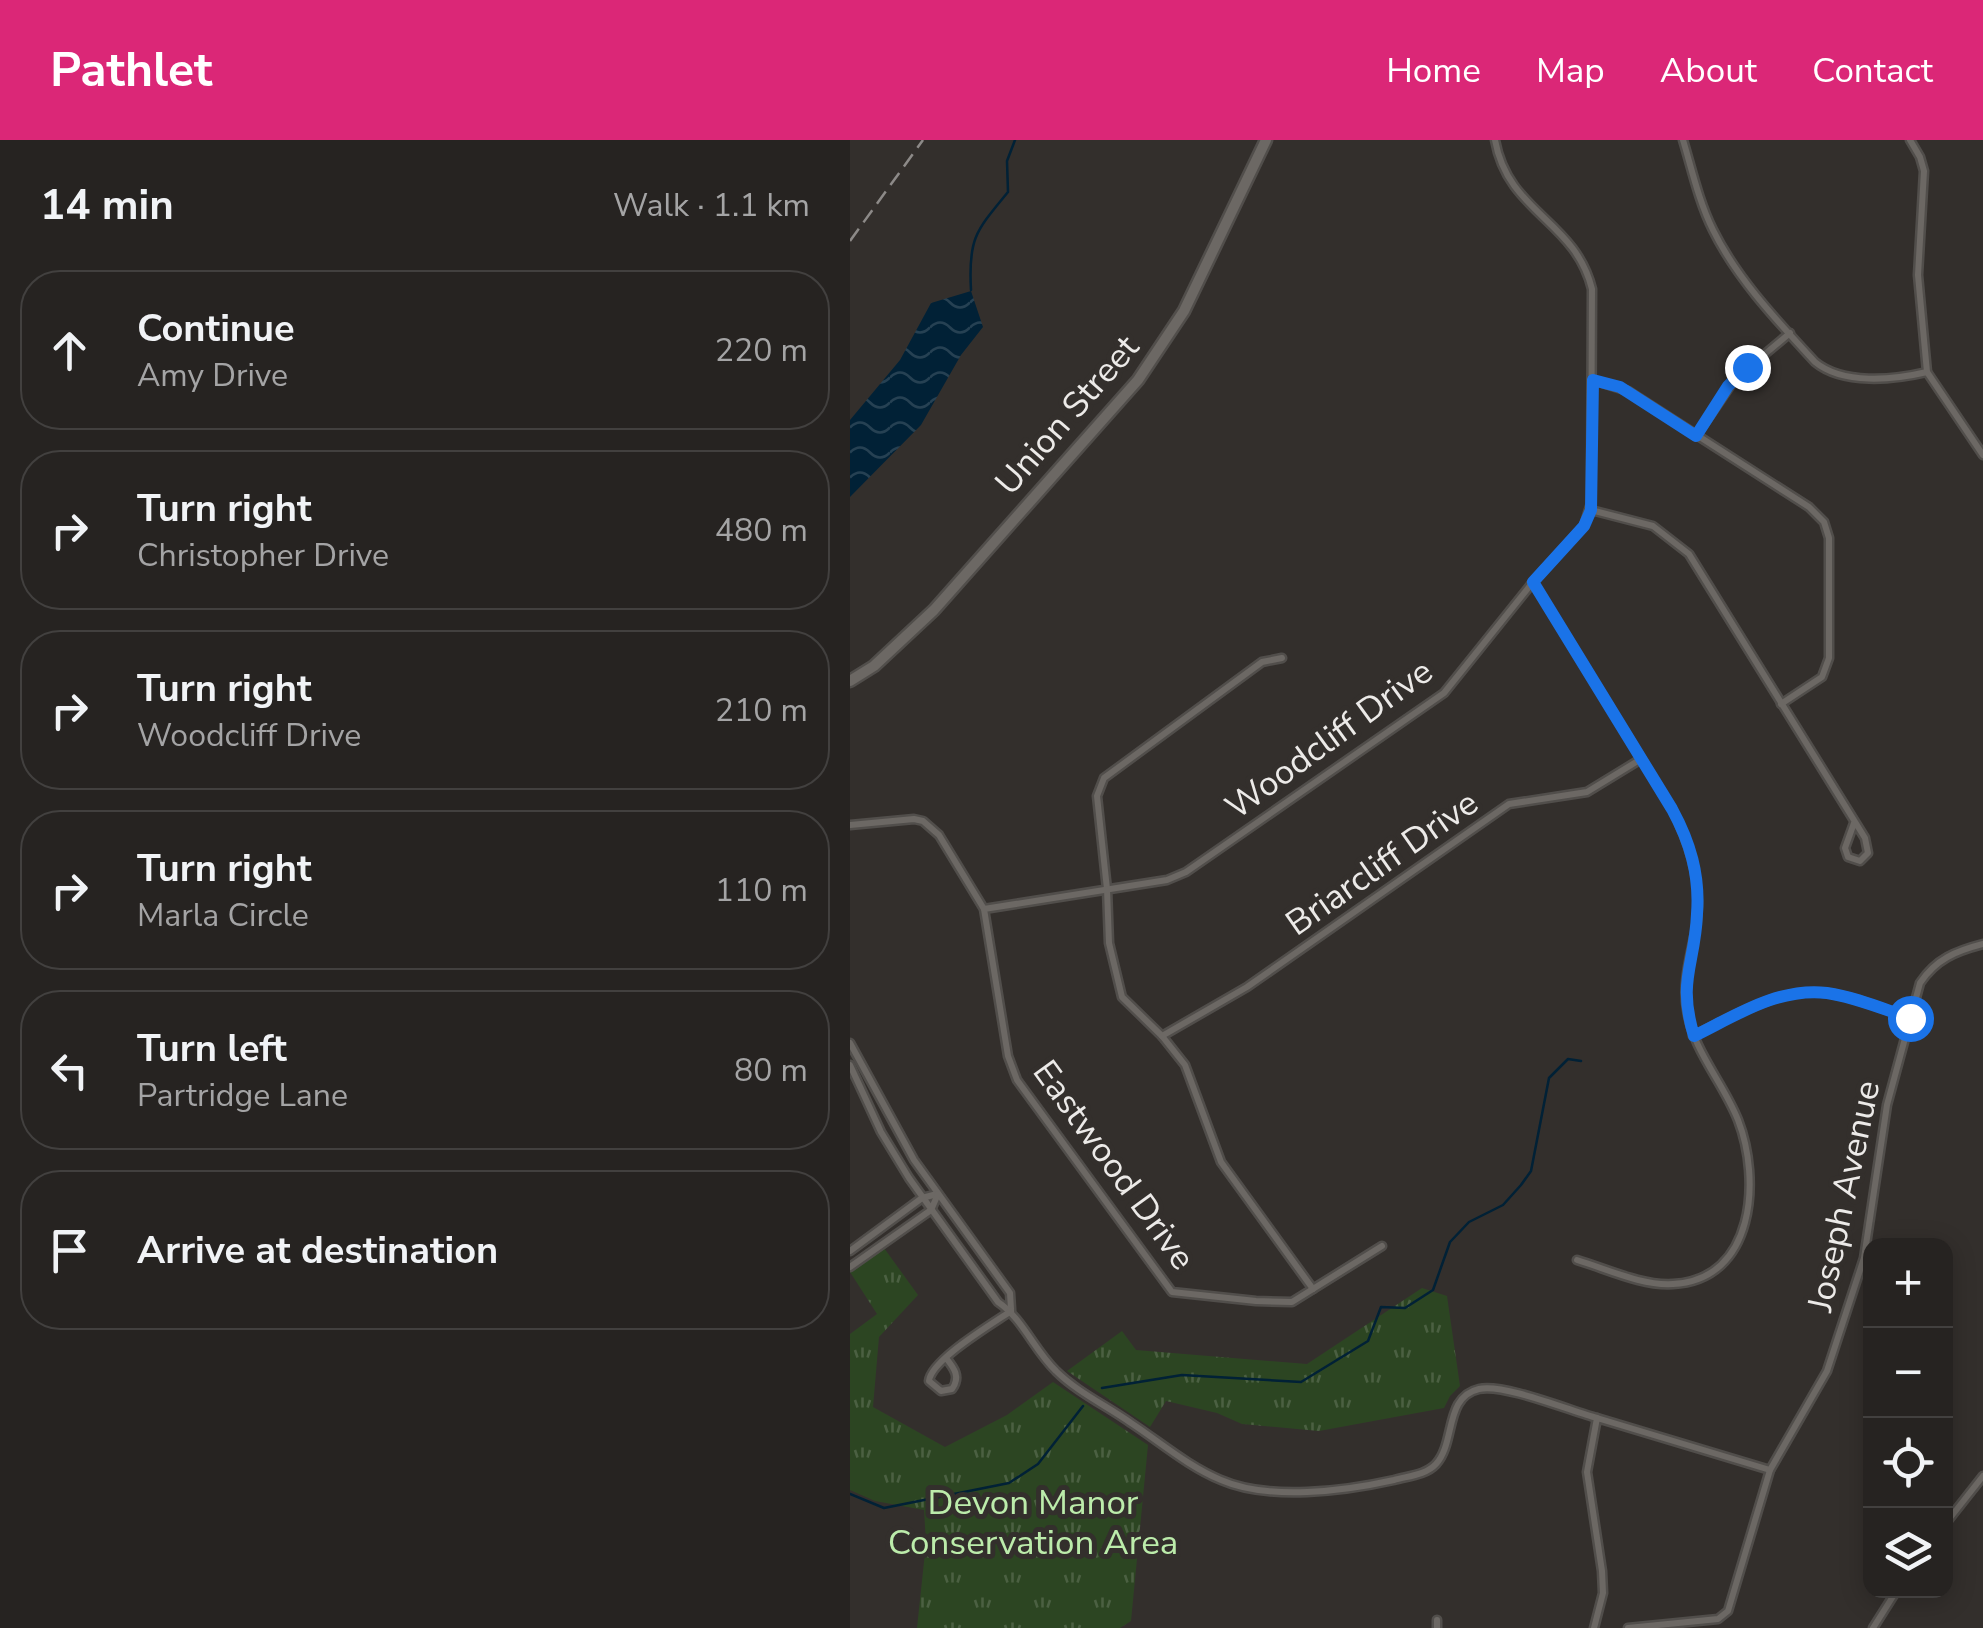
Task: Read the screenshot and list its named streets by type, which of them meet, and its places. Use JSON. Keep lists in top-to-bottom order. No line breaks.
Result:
{"streets":{"main road":["Union Street"],"street":["Woodcliff Drive","Briarcliff Drive","Eastwood Drive","Joseph Avenue"]},"crossings":[["Woodcliff Drive","Eastwood Drive"]],"parks":["Devon Manor Conservation Area"],"page":{"header":"Pathlet","nav":["Home","Map","About","Contact"],"heading":["14 min","Walk · 1.1 km"],"list":[["Continue","Amy Drive","220 m"],["Turn right","Christopher Drive","480 m"],["Turn right","Woodcliff Drive","210 m"],["Turn right","Marla Circle","110 m"],["Turn left","Partridge Lane","80 m"],"Arrive at destination"],"map_buttons":["+","−"]}}
